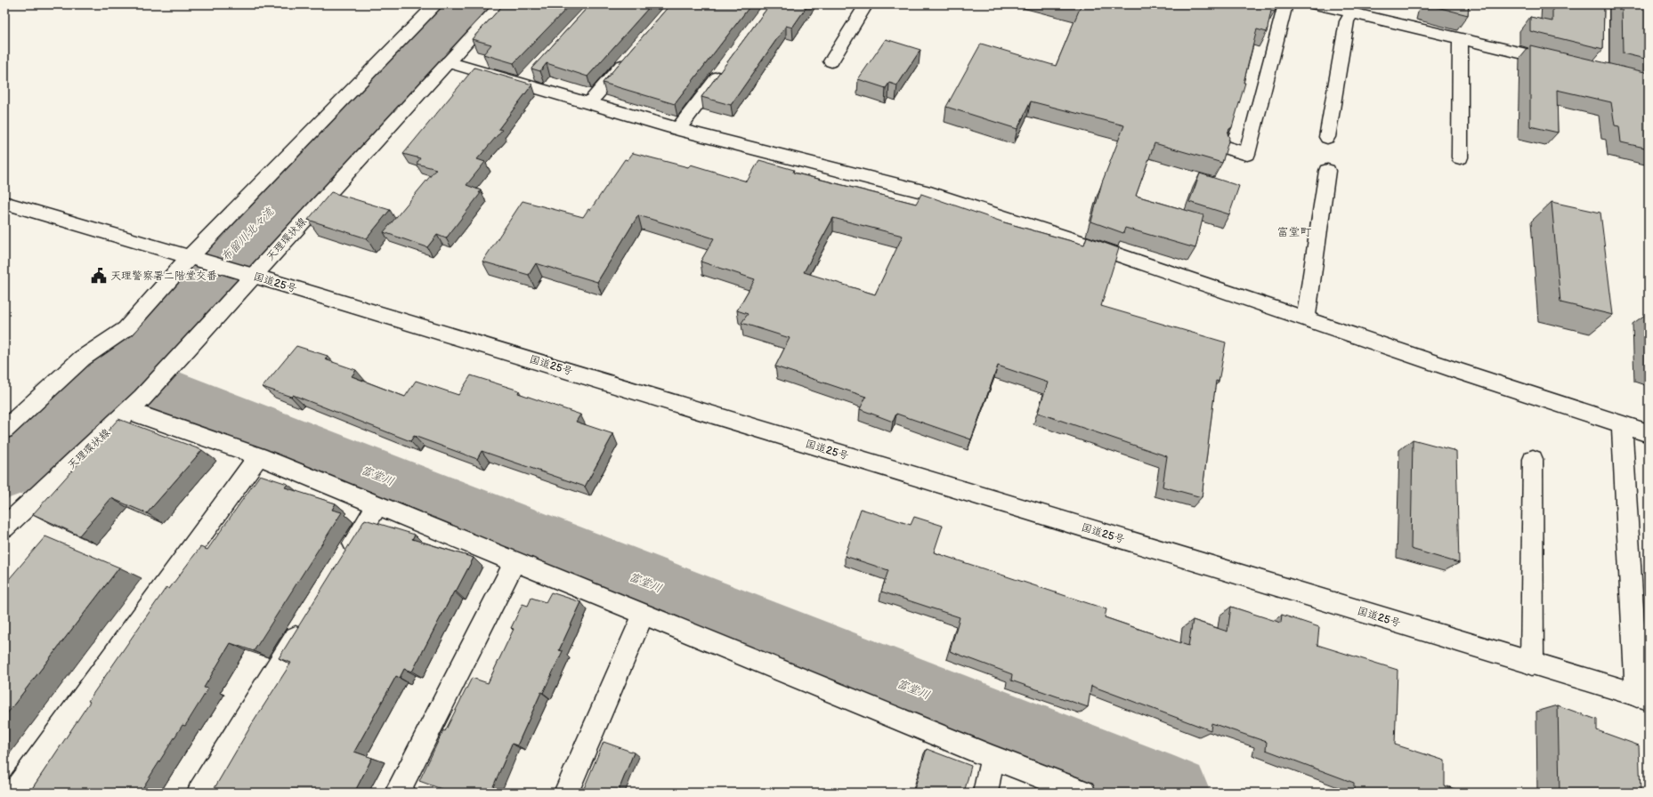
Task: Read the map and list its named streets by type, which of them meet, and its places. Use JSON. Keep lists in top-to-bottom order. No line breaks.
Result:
{"streets":{"main road":["天理環状線","国道25号"]},"crossings":[["天理環状線","国道25号"]],"districts":["富堂町"],"water":["布留川北々流","富堂川"],"places":{"public building":["天理警察署二階堂交番"]}}
